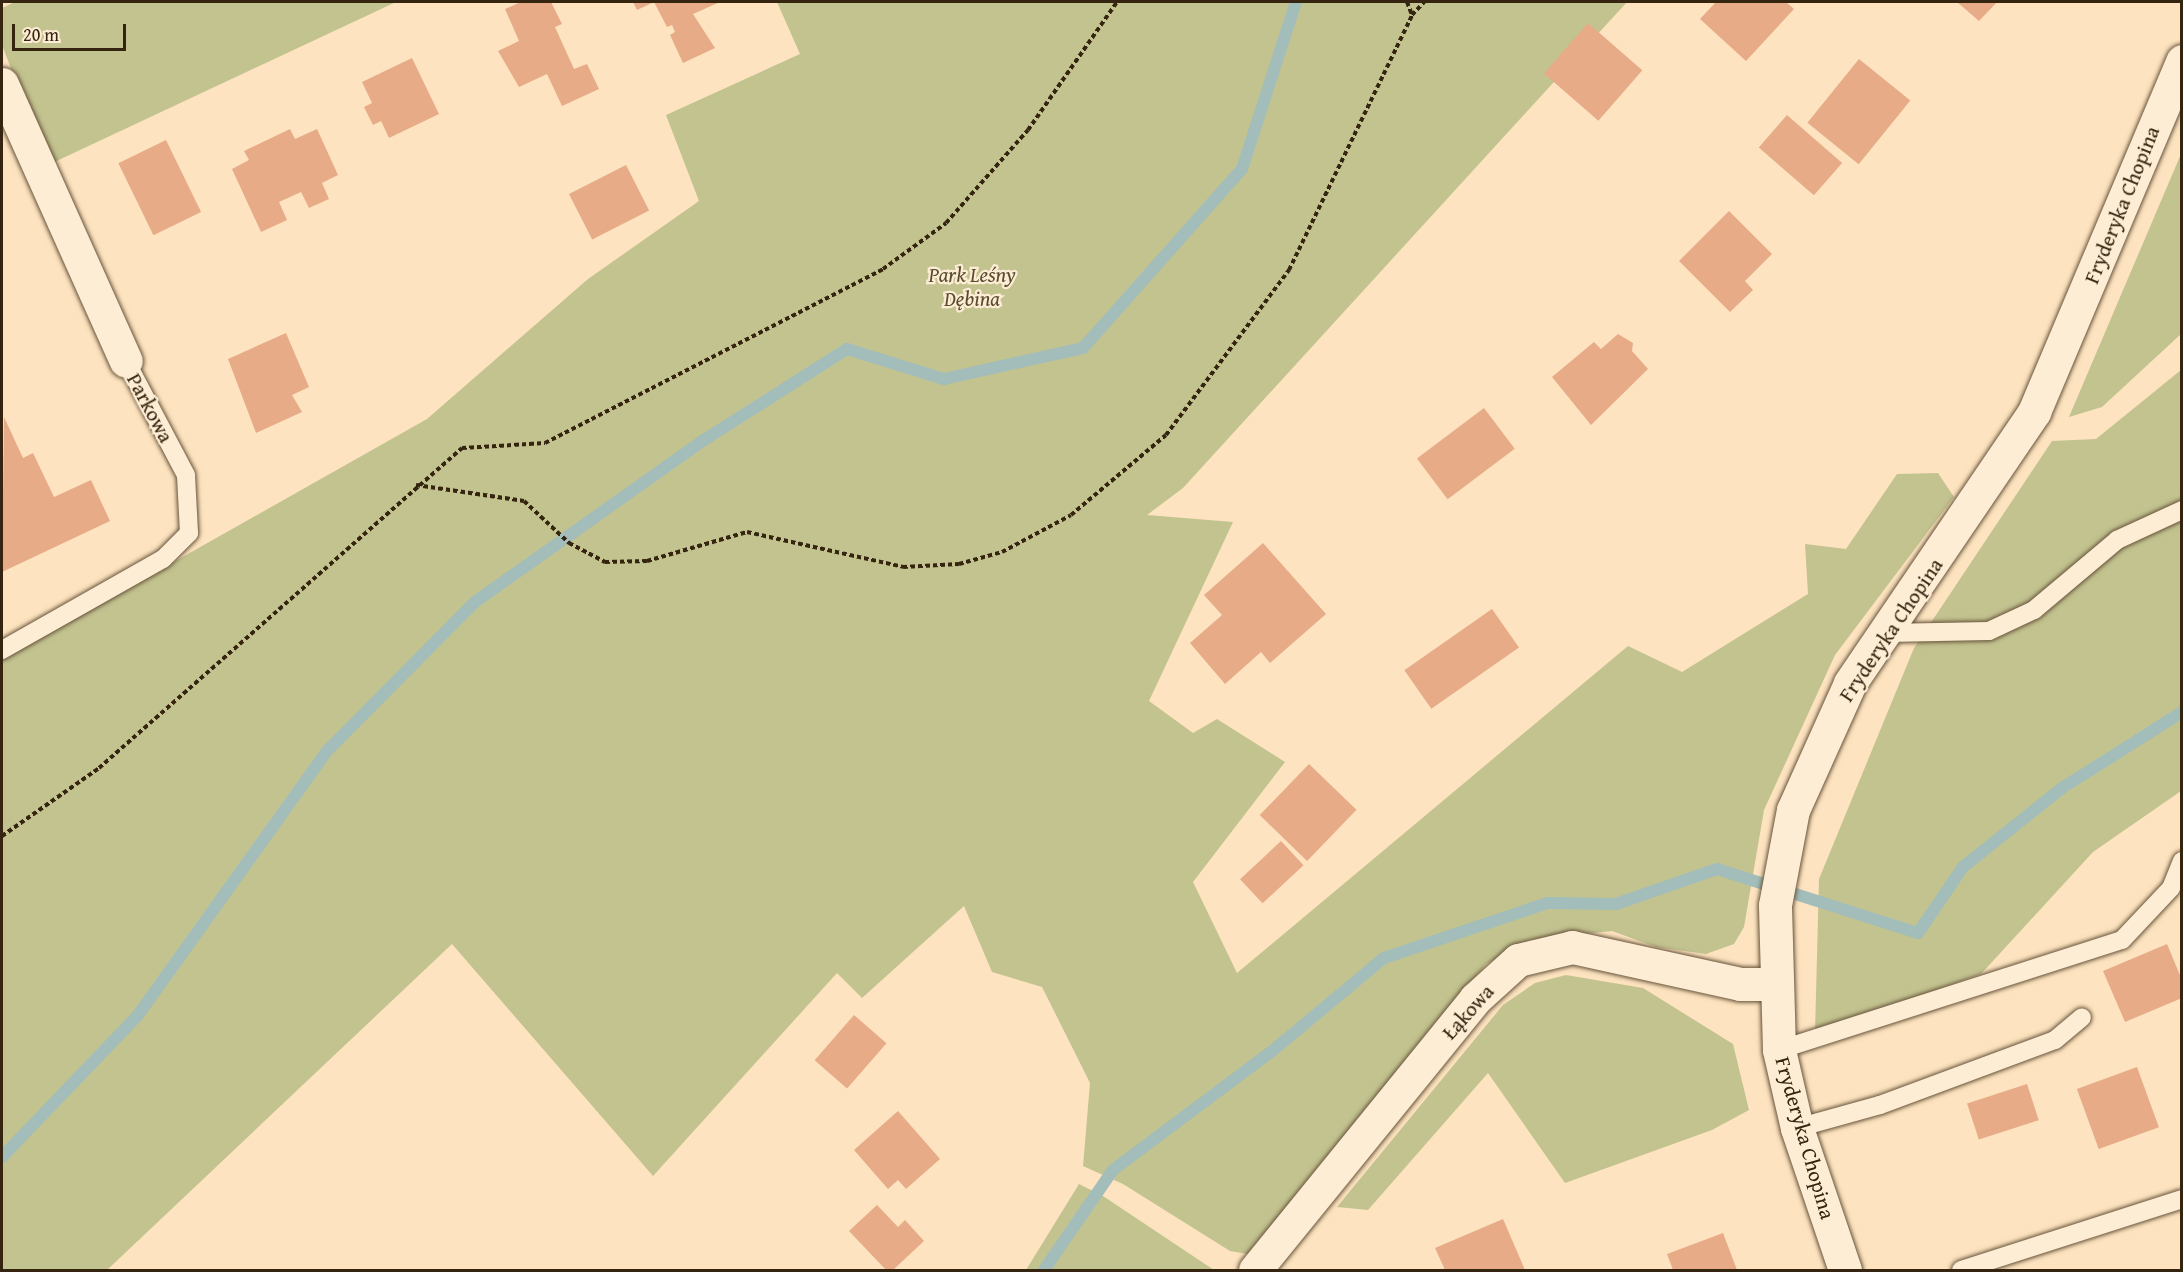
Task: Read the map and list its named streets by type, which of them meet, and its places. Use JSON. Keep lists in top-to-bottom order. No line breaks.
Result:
{"streets":{"street":["Fryderyka Chopina","Parkowa","Łąkowa"]},"crossings":[["Fryderyka Chopina","Łąkowa"]],"parks":["Park Leśny Dębina"],"scale_bar":"20 m"}
